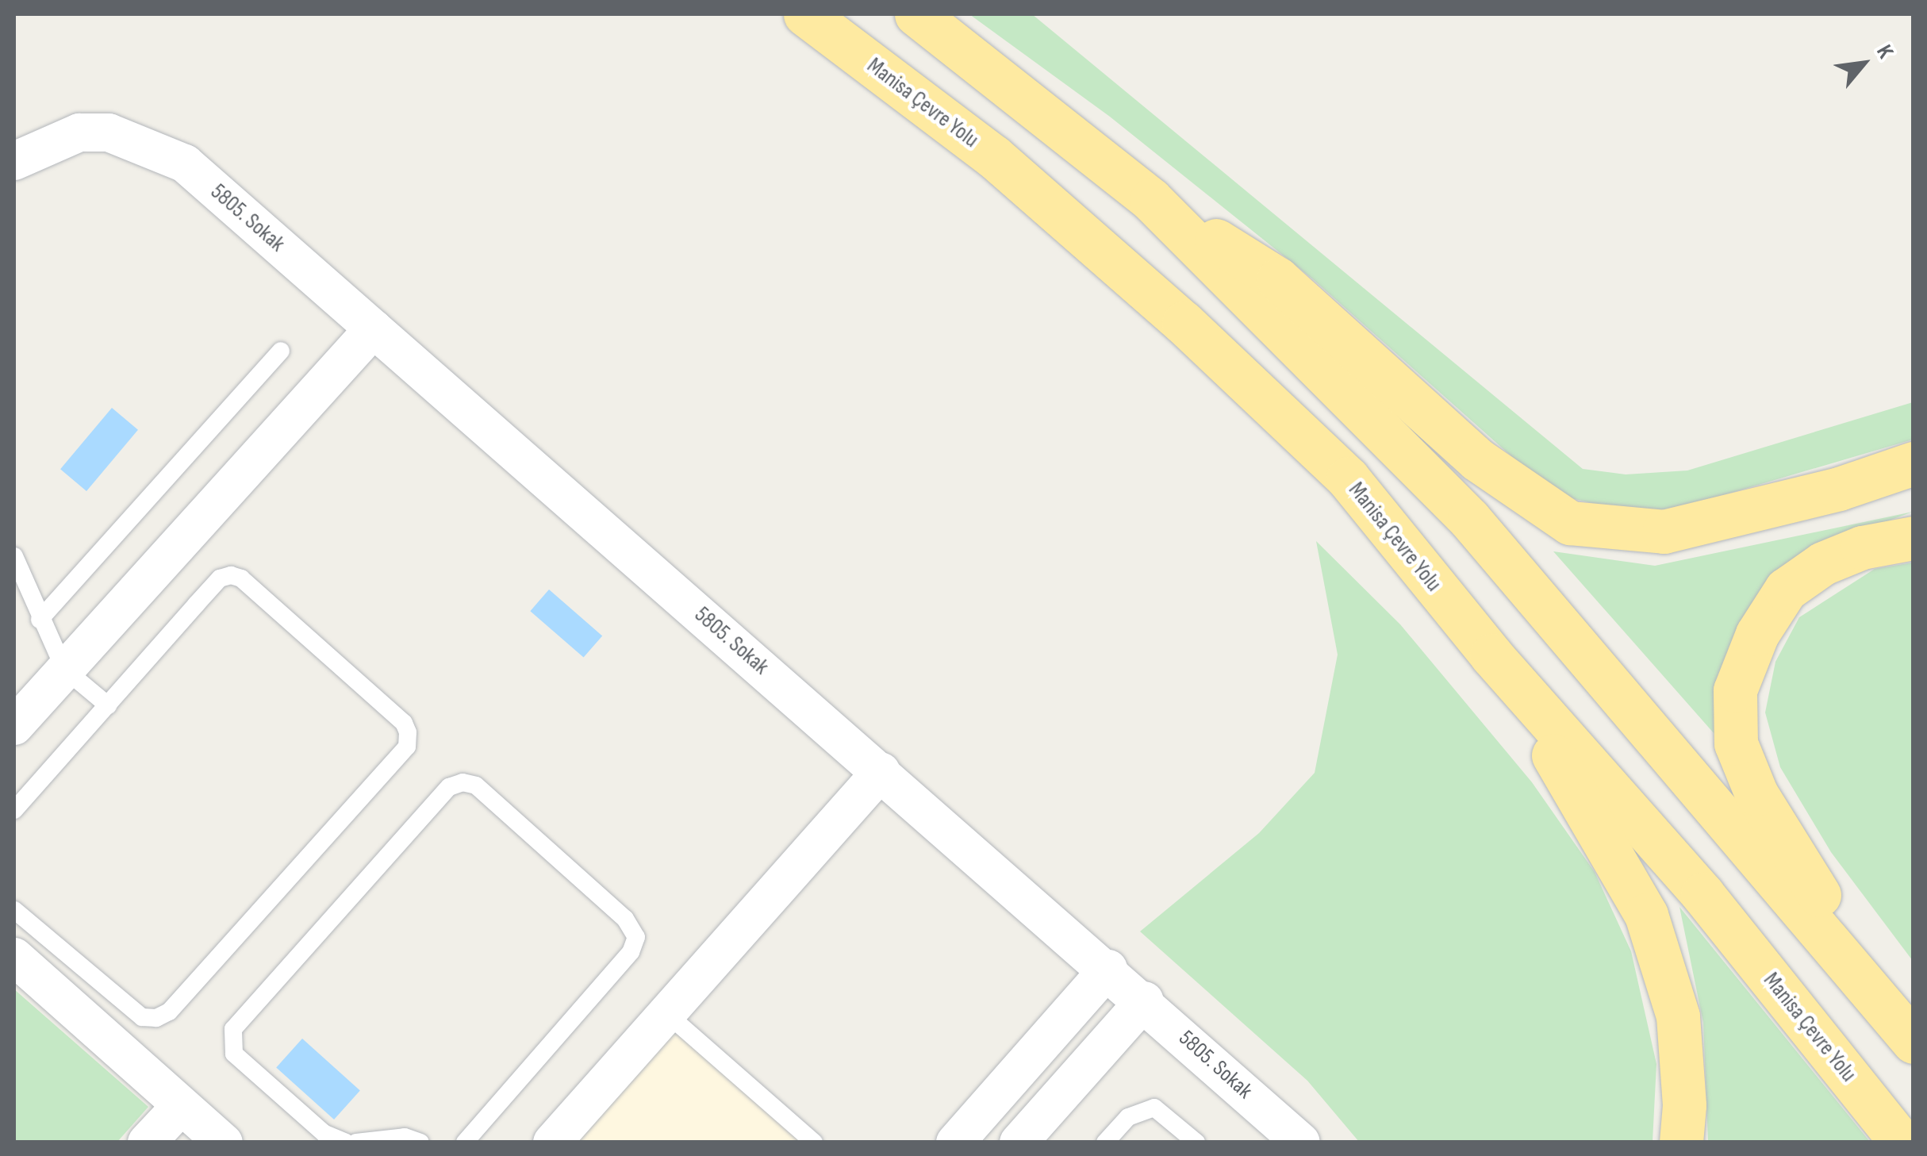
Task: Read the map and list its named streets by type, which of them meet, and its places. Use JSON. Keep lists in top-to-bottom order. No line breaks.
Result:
{"streets":{"highway":["Manisa Çevre Yolu"],"street":["5805. Sokak"]},"north":"top right"}
